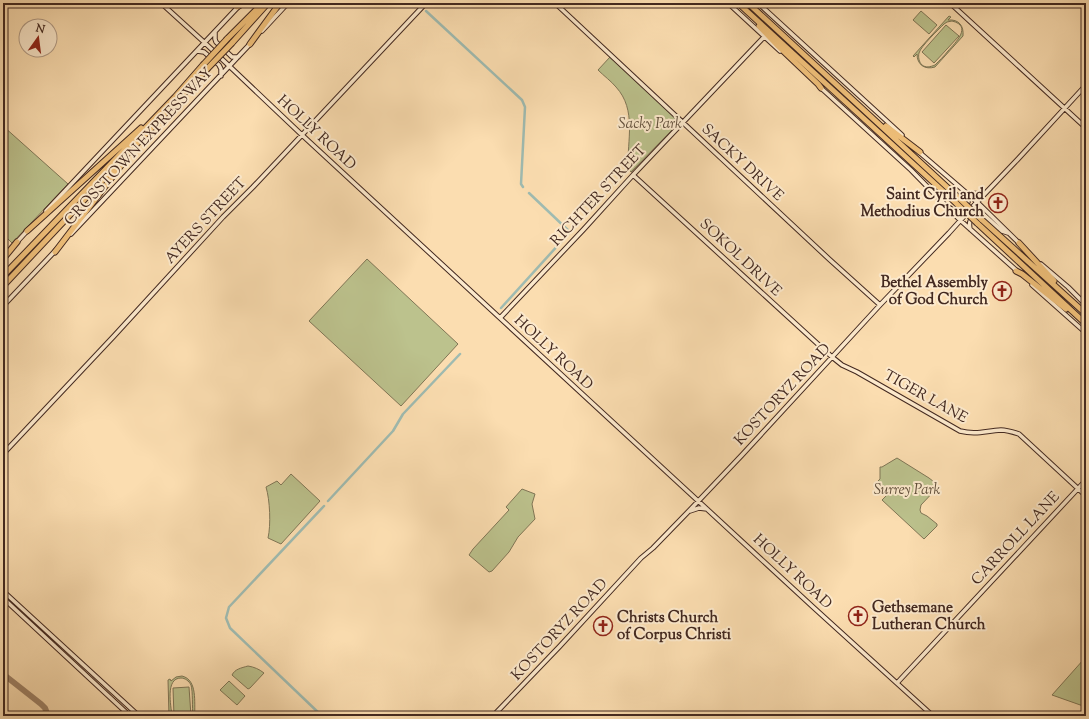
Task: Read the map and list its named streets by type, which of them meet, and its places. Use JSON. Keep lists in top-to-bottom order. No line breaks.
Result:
{"streets":{"highway":["CROSSTOWN EXPRESSWAY"],"main road":["HOLLY ROAD","SACKY DRIVE","RICHTER STREET","AYERS STREET","SOKOL DRIVE","KOSTORYZ ROAD","TIGER LANE","CARROLL LANE"]},"crossings":[["HOLLY ROAD","CROSSTOWN EXPRESSWAY"],["HOLLY ROAD","RICHTER STREET"],["HOLLY ROAD","AYERS STREET"],["HOLLY ROAD","KOSTORYZ ROAD"],["HOLLY ROAD","CARROLL LANE"],["SACKY DRIVE","RICHTER STREET"],["SACKY DRIVE","KOSTORYZ ROAD"],["RICHTER STREET","SOKOL DRIVE"],["SOKOL DRIVE","KOSTORYZ ROAD"],["SOKOL DRIVE","TIGER LANE"],["KOSTORYZ ROAD","TIGER LANE"],["TIGER LANE","CARROLL LANE"]],"parks":["Sacky Park","Surrey Park"],"places":{"church":["Saint Cyril and Methodius Church","Bethel Assembly of God Church","Gethsemane Lutheran Church","Christs Church of Corpus Christi"]},"north":"top"}
